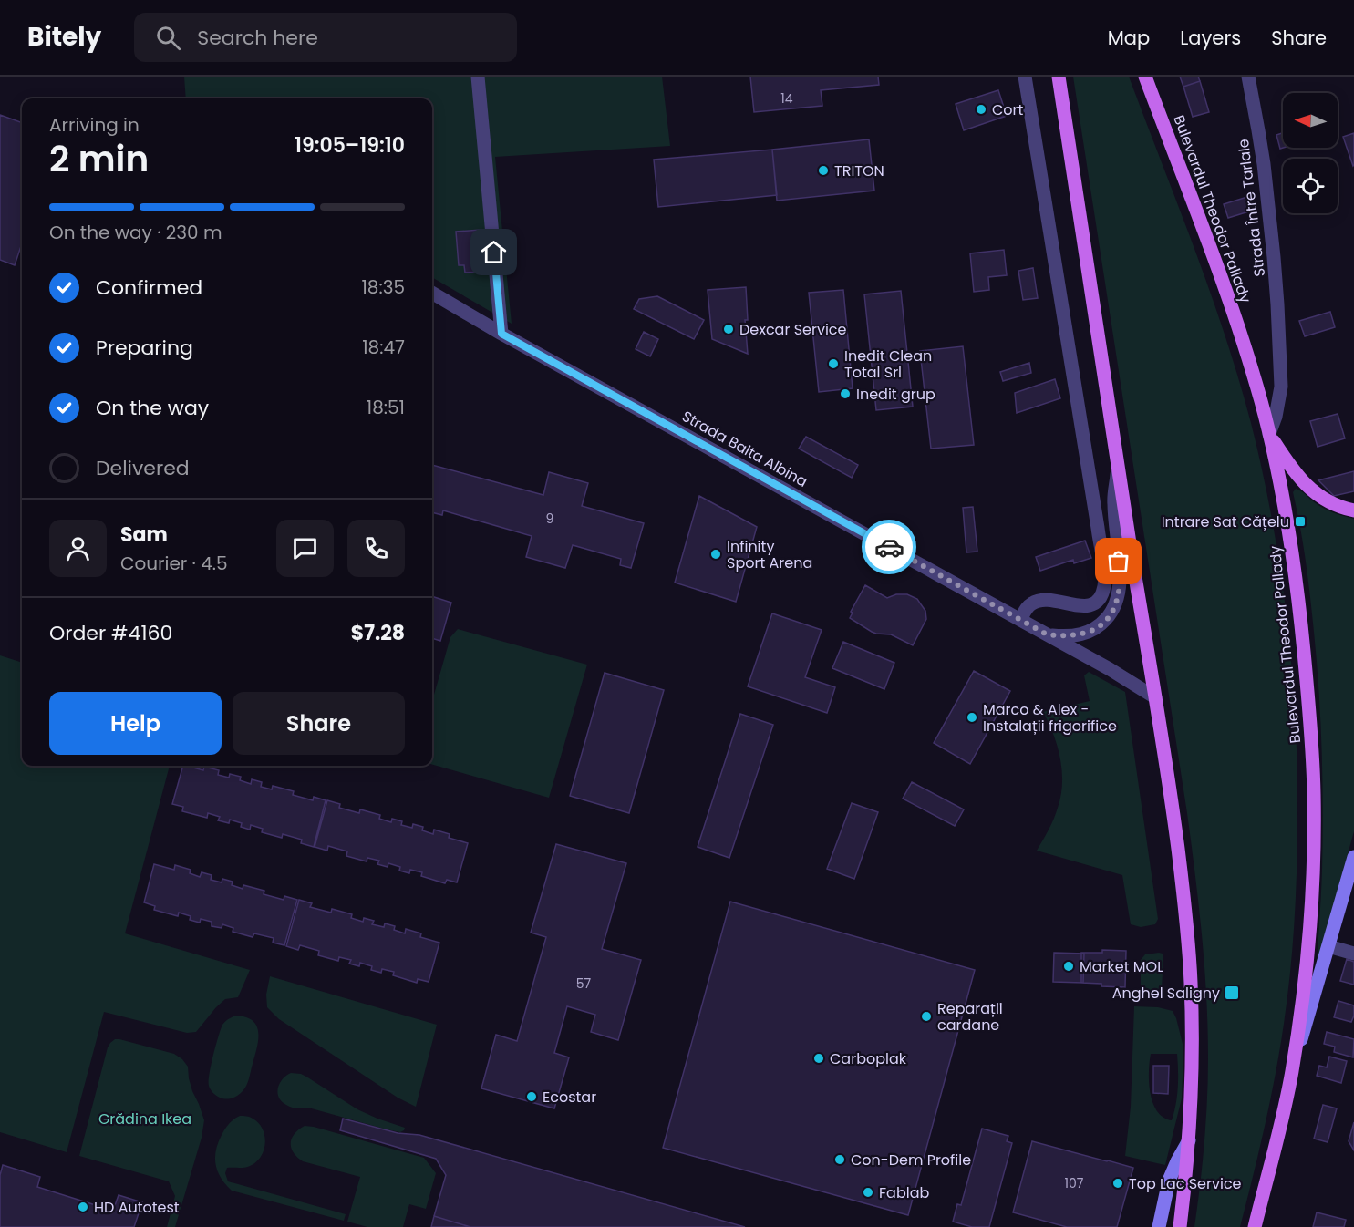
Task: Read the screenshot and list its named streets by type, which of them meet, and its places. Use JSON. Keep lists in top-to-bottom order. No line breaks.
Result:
{"streets":{"main road":["Bulevardul Theodor Pallady"],"street":["Strada Între Tarlale","Strada Balta Albina"]},"crossings":[["Strada Între Tarlale","Bulevardul Theodor Pallady"]],"parks":["Grădina Ikea"],"places":{"other":["Cort","TRITON","Dexcar Service","Inedit Clean Total Srl","Inedit grup","Infinity Sport Arena","Marco & Alex - Instalații frigorifice","Market MOL","Reparații cardane","Carboplak","Ecostar","Con-Dem Profile","Top Lac Service","Fablab","HD Autotest"],"transit":["Intrare Sat Cățelu","Anghel Saligny"]},"house_numbers":["14","9","57","107"],"north":"left","page":{"header":"Bitely","search":"Search here","nav":["Map","Layers","Share"],"heading":["2 min","Arriving in","19:05–19:10"],"panel":["Sam","Courier · 4.5","Order #4160","$7.28"],"bar":"On the way · 230 m","list":[["Confirmed","18:35"],["Preparing","18:47"],["On the way","18:51"],"Delivered"],"buttons":["Help","Share"]}}
